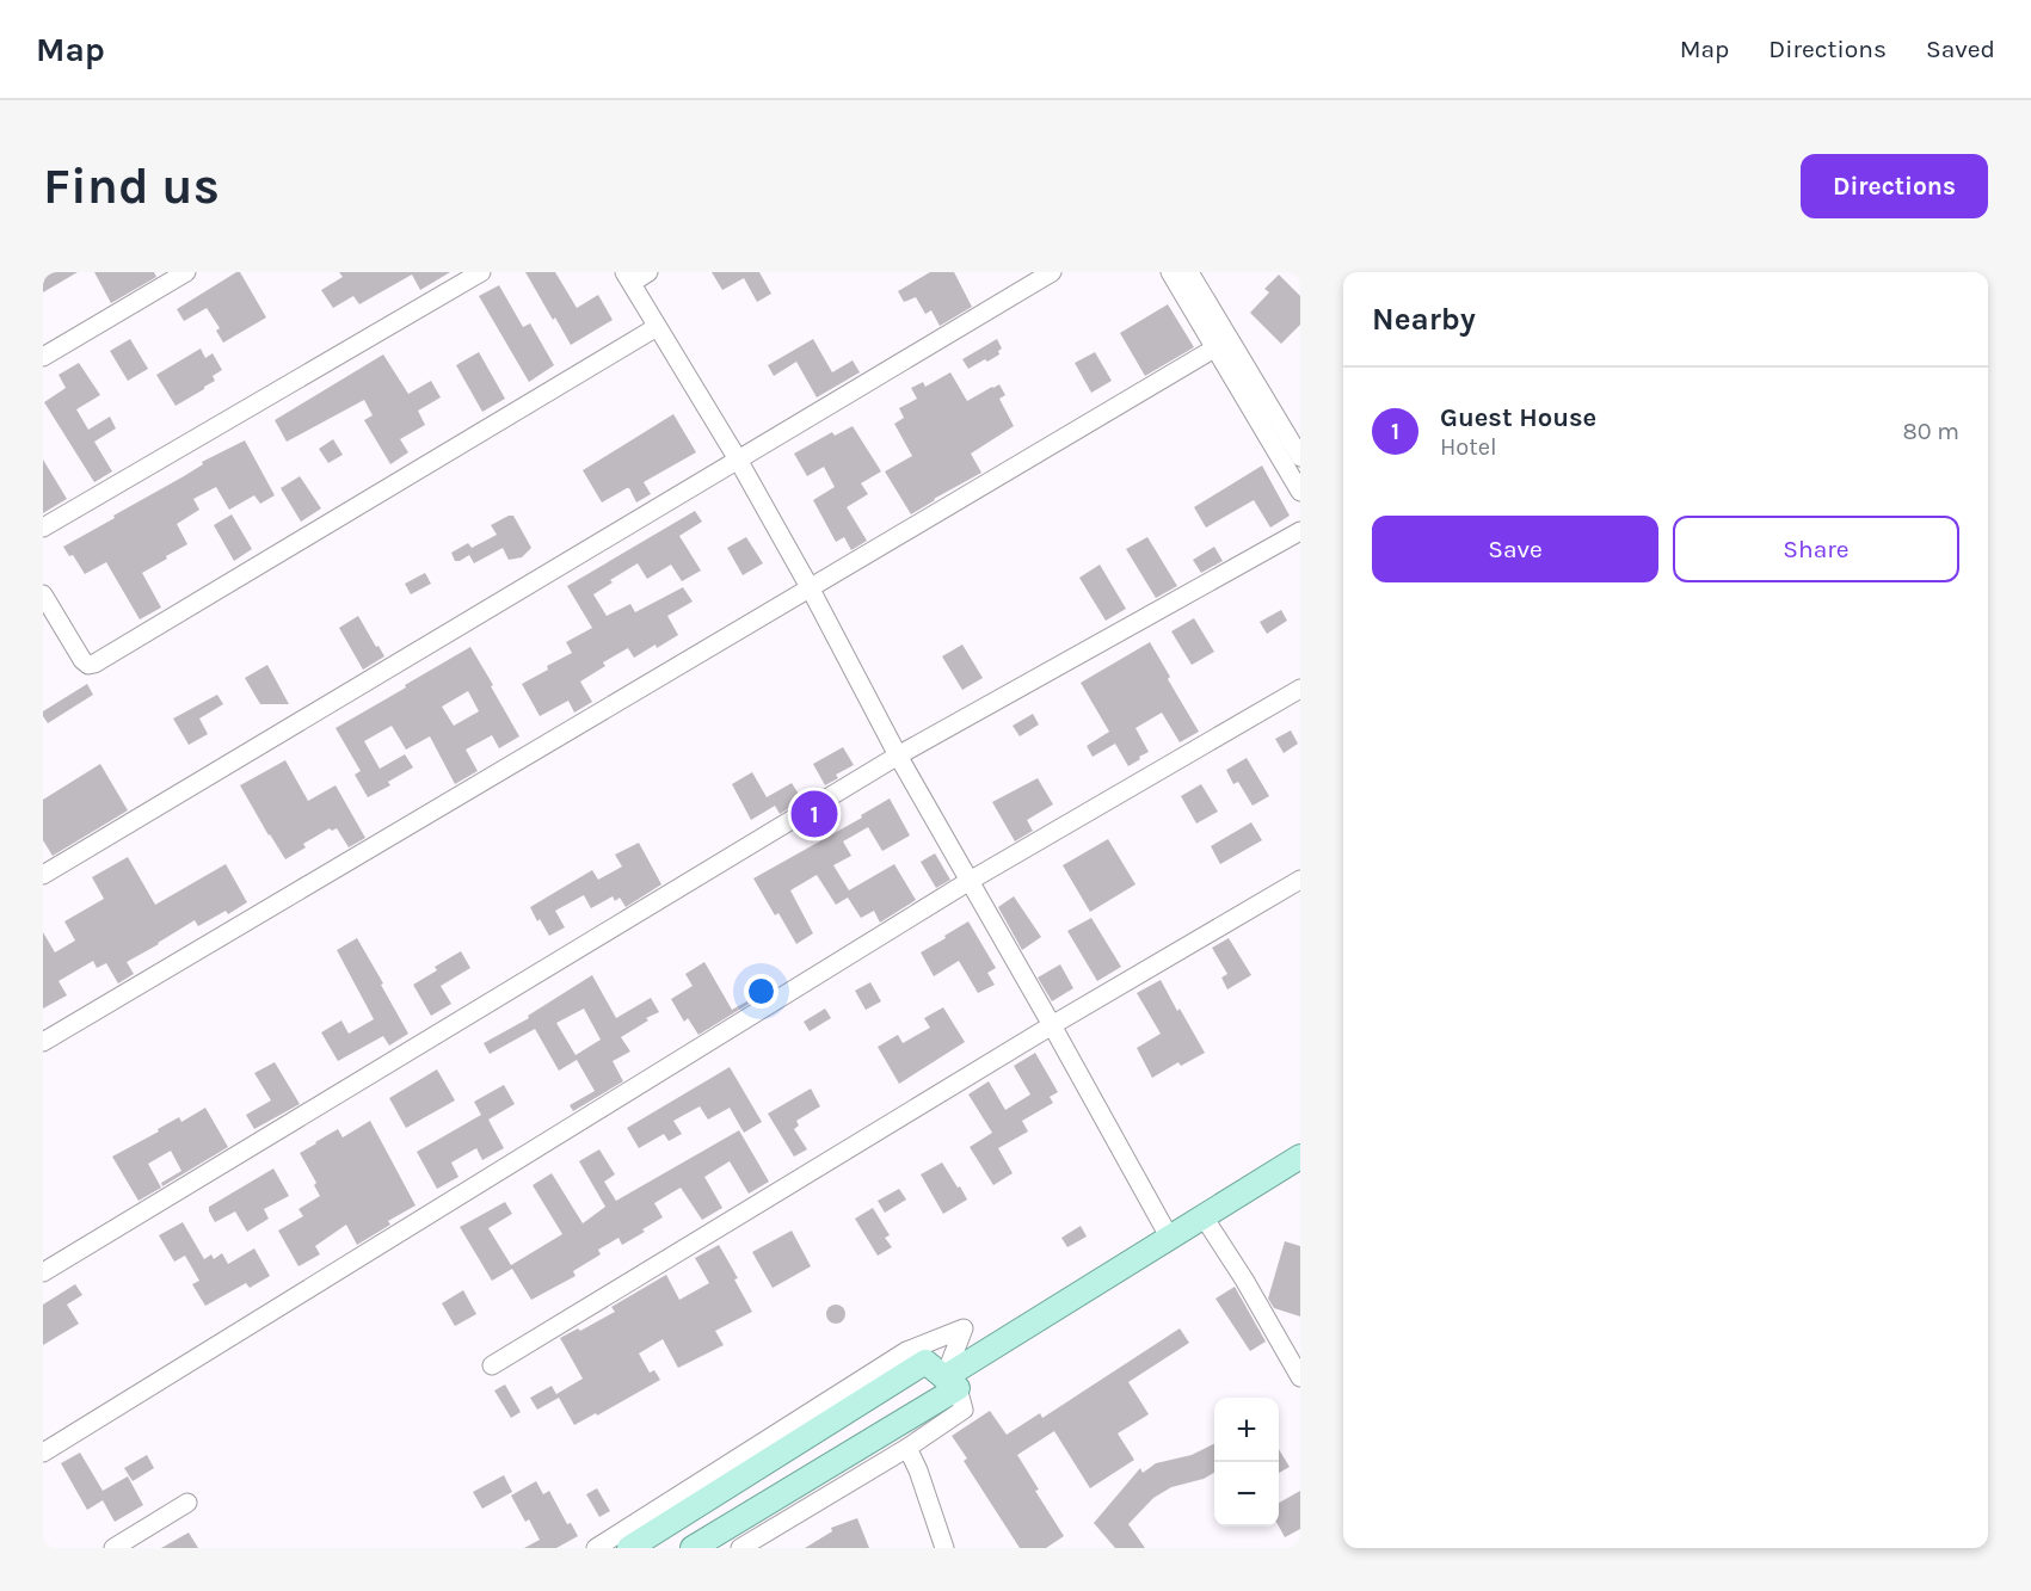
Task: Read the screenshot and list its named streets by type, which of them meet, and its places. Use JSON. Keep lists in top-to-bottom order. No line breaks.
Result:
{"page":{"header":"Map","nav":["Map","Directions","Saved"],"buttons":["Directions",["Save","Share"]],"title":"Find us","heading":"Nearby","list":[{"mark":"1","name":"Guest House","note":"Hotel","value":"80 m"}],"pins":"1","map_buttons":["+","−"]}}
